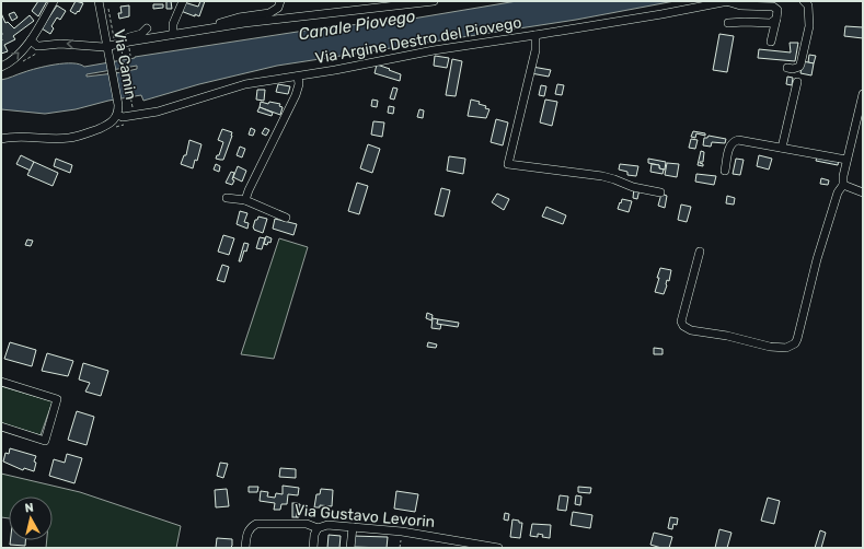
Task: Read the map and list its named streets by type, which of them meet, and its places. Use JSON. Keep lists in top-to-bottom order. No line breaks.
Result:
{"streets":{"street":["Via Argine Destro del Piovego","Via Camin","Via Gustavo Levorin"]},"crossings":[["Via Argine Destro del Piovego","Via Camin"]],"water":["Canale Piovego"],"north":"top"}
